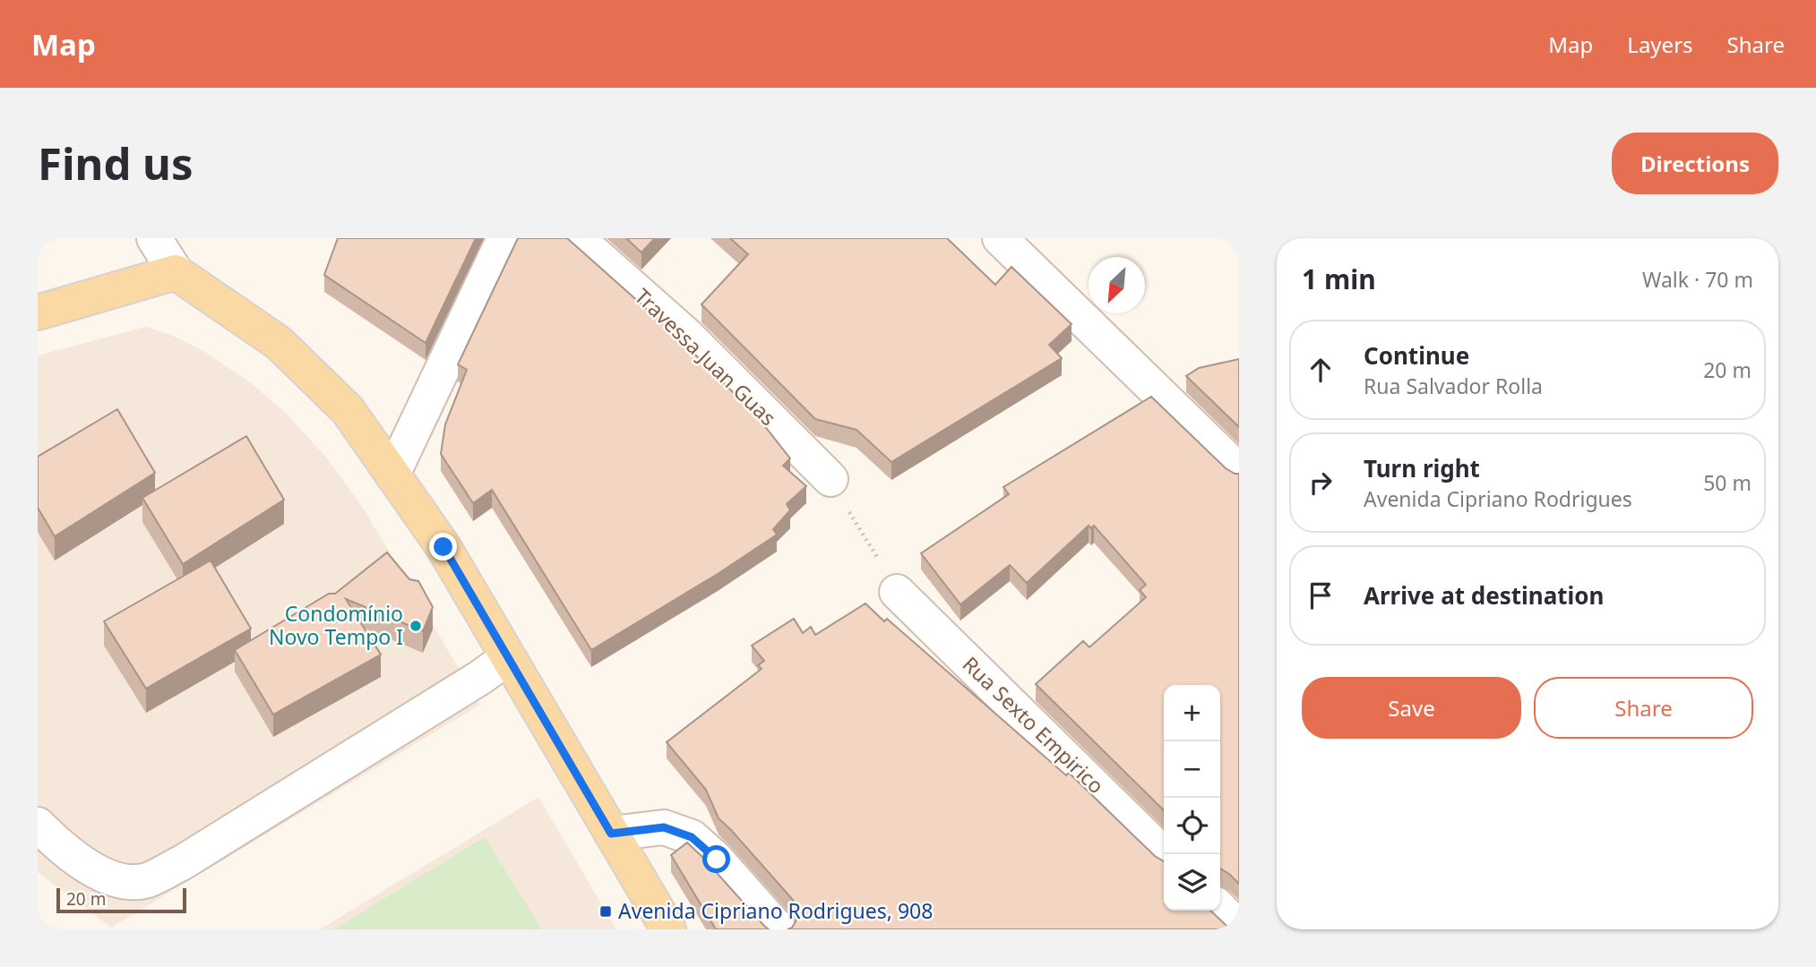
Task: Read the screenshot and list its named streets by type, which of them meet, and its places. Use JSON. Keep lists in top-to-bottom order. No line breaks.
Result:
{"streets":{"street":["Travessa Juan Guas","Rua Sexto Empirico"]},"places":{"other":["Condomínio Novo Tempo I"],"transit":["Avenida Cipriano Rodrigues, 908"]},"scale_bar":"20 m","north":"bottom left","page":{"header":"Map","nav":["Map","Layers","Share"],"buttons":["Directions",["Save","Share"]],"title":"Find us","heading":["1 min","Walk · 70 m"],"list":[["Continue","Rua Salvador Rolla","20 m"],["Turn right","Avenida Cipriano Rodrigues","50 m"],"Arrive at destination"],"map_buttons":["+","−"],"scale":"20 m"}}
